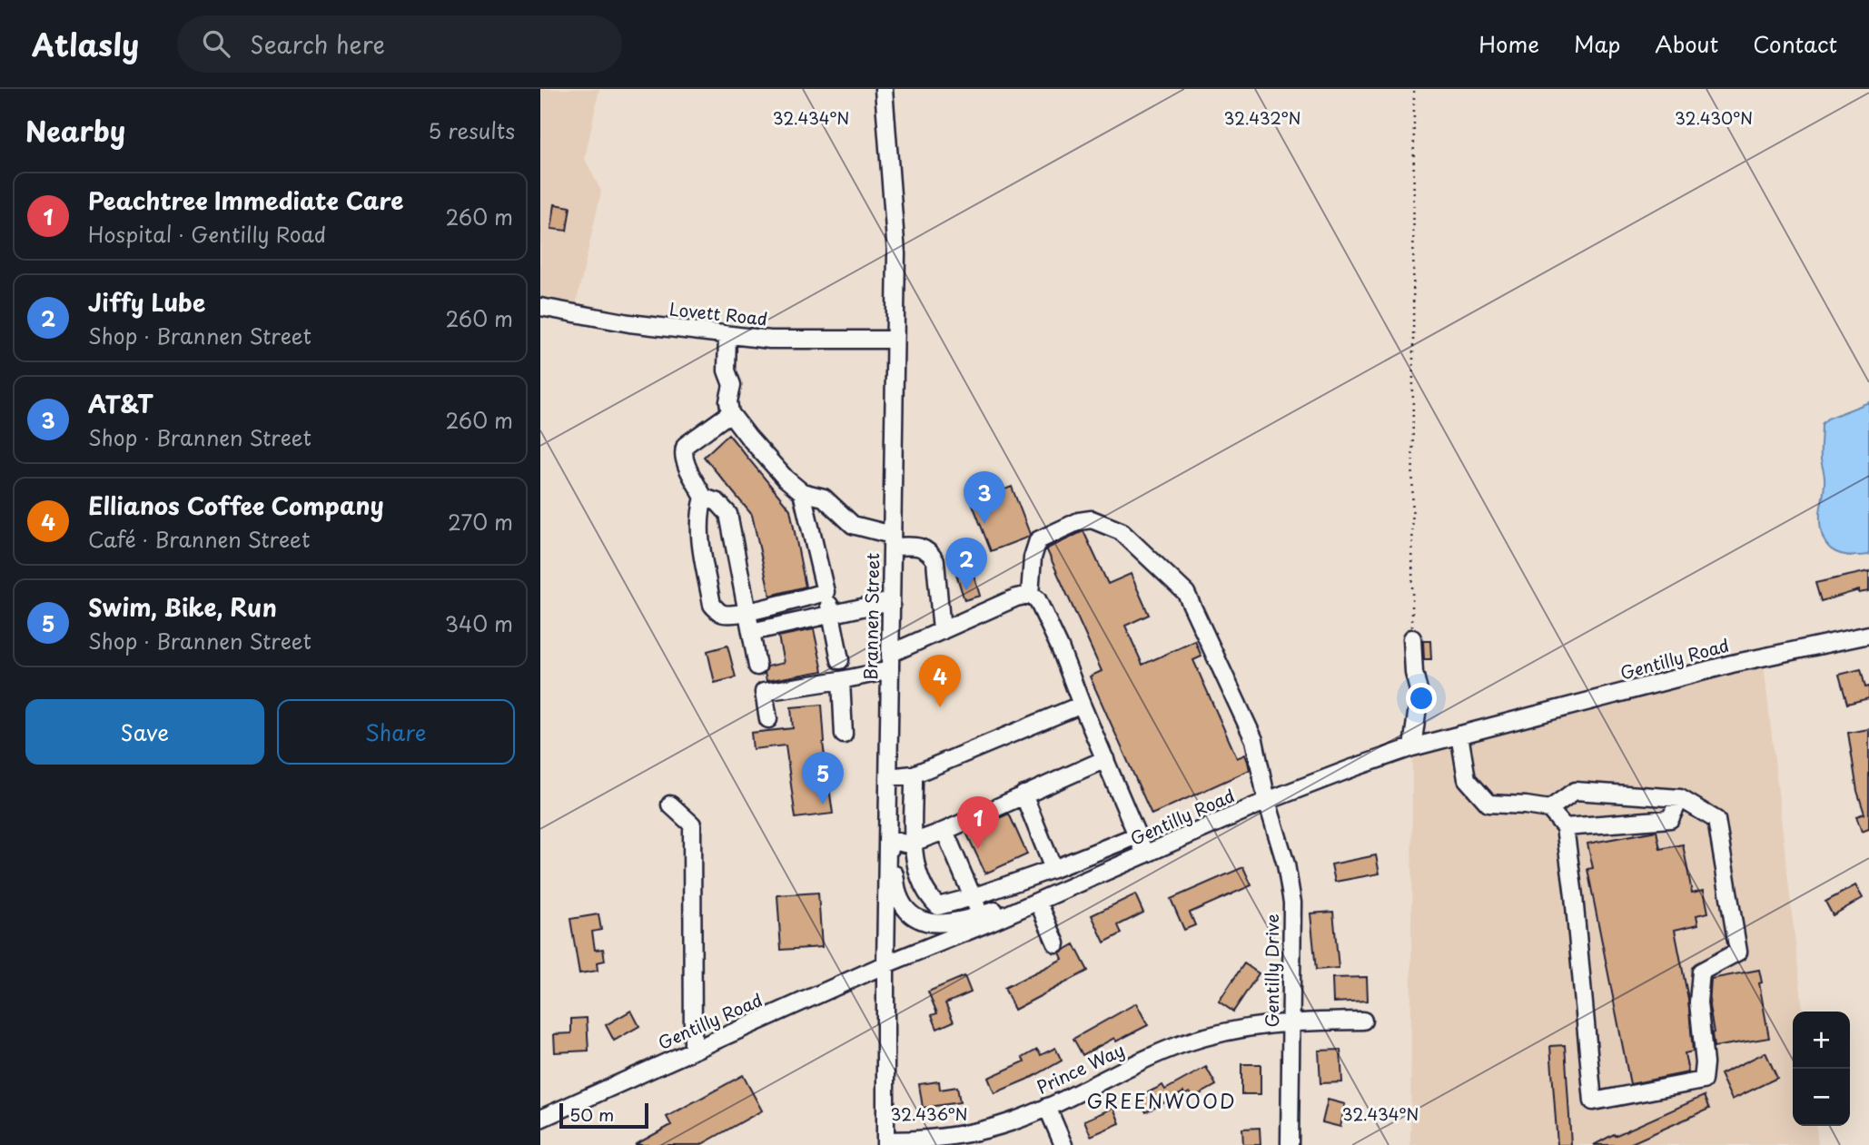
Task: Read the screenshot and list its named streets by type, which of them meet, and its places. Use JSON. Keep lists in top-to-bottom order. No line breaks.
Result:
{"streets":{"street":["Lovett Road","Brannen Street","Gentilly Road","Gentilly Drive","Prince Way"]},"crossings":[["Lovett Road","Brannen Street"],["Brannen Street","Gentilly Road"],["Brannen Street","Prince Way"],["Gentilly Road","Gentilly Drive"],["Gentilly Drive","Prince Way"]],"districts":["GREENWOOD"],"scale_bar":"50 m","page":{"header":"Atlasly","search":"Search here","nav":["Home","Map","About","Contact"],"heading":["Nearby","5 results"],"list":[{"mark":"1","name":"Peachtree Immediate Care","note":"Hospital · Gentilly Road","value":"260 m"},{"mark":"2","name":"Jiffy Lube","note":"Shop · Brannen Street","value":"260 m"},{"mark":"3","name":"AT&T","note":"Shop · Brannen Street","value":"260 m"},{"mark":"4","name":"Ellianos Coffee Company","note":"Café · Brannen Street","value":"270 m"},{"mark":"5","name":"Swim, Bike, Run","note":"Shop · Brannen Street","value":"340 m"}],"pins":["3","2","4","5","1"],"buttons":["Save","Share"],"map_buttons":["+","−"],"scale":"50 m"},"coordinates":["32.434°N","32.432°N","32.430°N","32.436°N"]}
